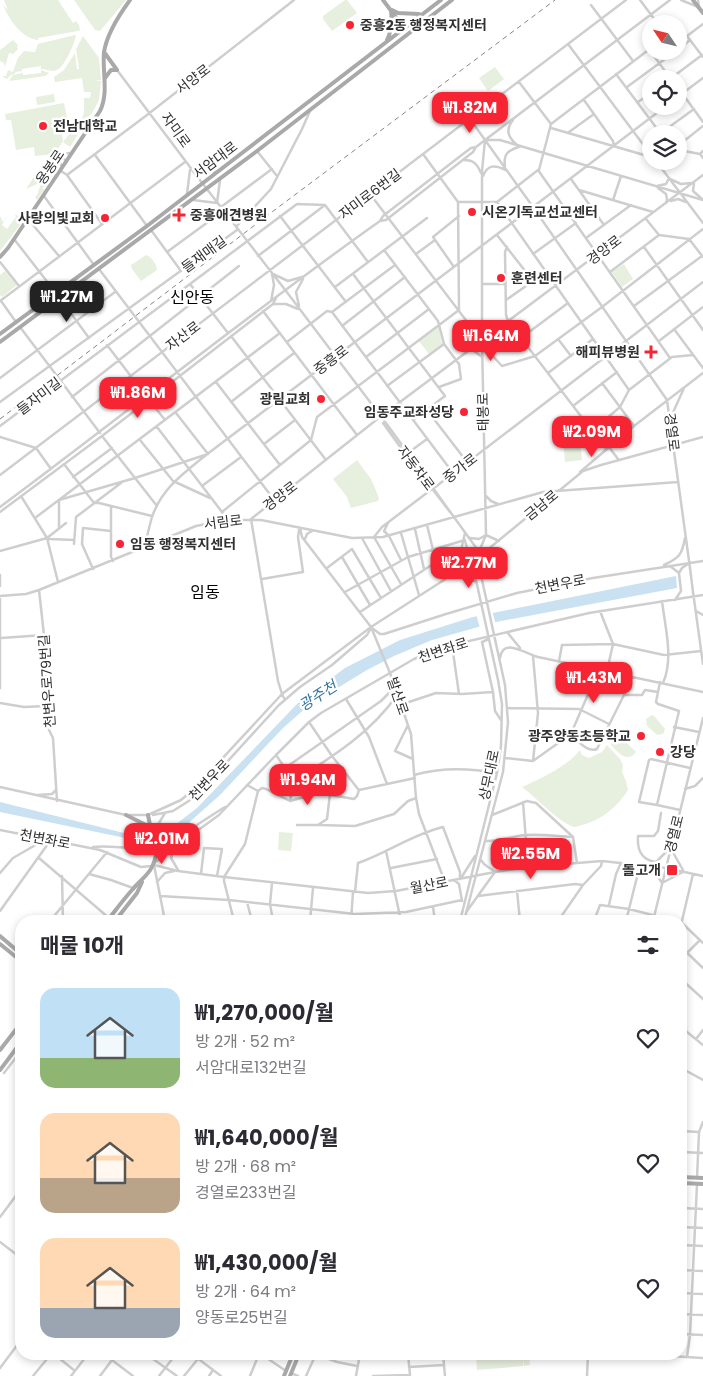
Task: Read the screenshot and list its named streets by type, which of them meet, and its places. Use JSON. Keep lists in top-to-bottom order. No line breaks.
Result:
{"streets":{"main road":["자미로","서암대로","용봉로"],"street":["서양로","자미로6번길","경양로","들재매길","자산로","중흥로","들자미길","태봉로","경열로","자동차로","중가로","금남로","서림로","천변우로","천변좌로","천변우로79번길","발산로","상무대로","월산로"]},"crossings":[["서양로","자미로"],["자미로","서암대로"],["자미로","용봉로"],["자미로","자미로6번길"],["자미로","들재매길"],["자미로","자산로"],["자미로","들자미길"],["자미로","자동차로"],["서암대로","들재매길"],["자미로6번길","자산로"],["자미로6번길","경열로"],["경양로","태봉로"],["경양로","경열로"],["경양로","자동차로"],["경양로","서림로"],["경양로","천변우로"],["중흥로","태봉로"],["중흥로","경열로"],["중흥로","자동차로"],["중흥로","서림로"],["태봉로","경열로"],["태봉로","자동차로"],["태봉로","중가로"],["태봉로","금남로"],["태봉로","서림로"],["경열로","중가로"],["경열로","금남로"],["경열로","서림로"],["경열로","천변우로"],["경열로","천변좌로"],["경열로","월산로"],["자동차로","중가로"],["자동차로","금남로"],["자동차로","서림로"],["중가로","서림로"],["금남로","서림로"],["금남로","천변우로"],["금남로","발산로"],["서림로","천변우로79번길"],["천변우로","천변우로79번길"],["천변우로","발산로"],["천변우로","상무대로"],["천변좌로","발산로"],["천변좌로","상무대로"],["천변좌로","월산로"],["발산로","월산로"],["상무대로","월산로"]],"districts":["신안동","임동"],"water":["광주천"],"places":{"other":["중흥2동 행정복지센터","전남대학교","시온기독교선교센터","사랑의빛교회","훈련센터","광림교회","임동주교좌성당","임동 행정복지센터","광주양동초등학교","강당"],"health":["중흥애견병원","해피뷰병원"],"transit":["돌고개"]},"north":"top left","page":{"price":["₩1.82M","₩1.27M","₩1.64M","₩1.86M","₩2.09M","₩2.77M","₩1.43M","₩1.94M","₩2.01M","₩2.55M"],"heading":"매물 10개","list":[{"name":"₩1,270,000/월","note":"방 2개 · 52 m² · 서암대로132번길"},{"name":"₩1,640,000/월","note":"방 2개 · 68 m² · 경열로233번길"},{"name":"₩1,430,000/월","note":"방 2개 · 64 m² · 양동로25번길"}]}}
